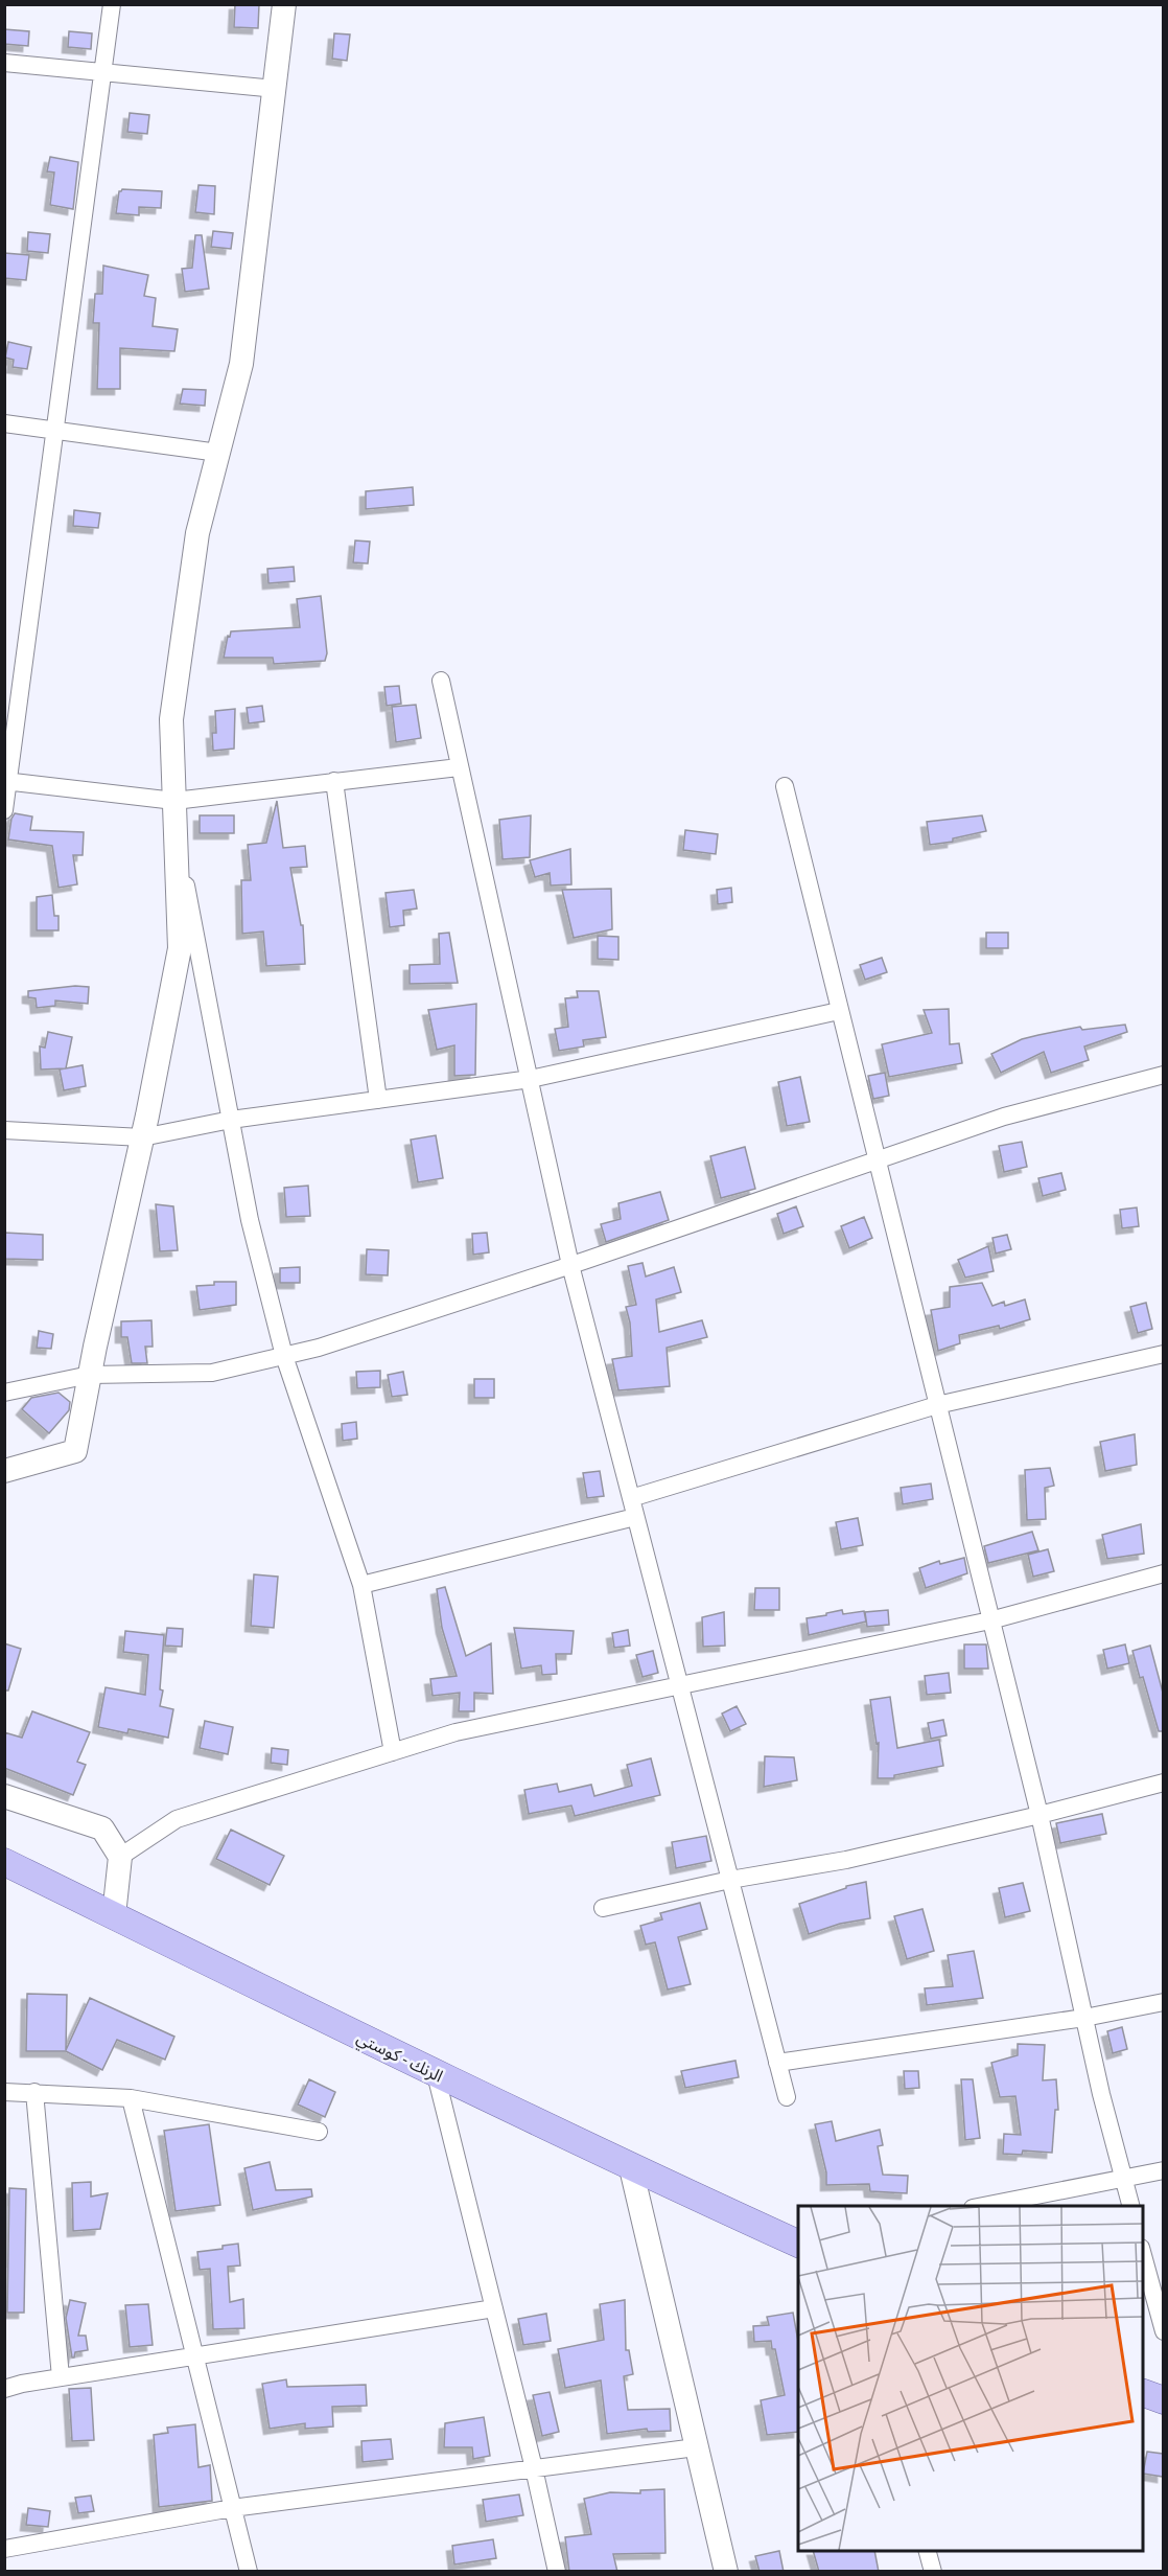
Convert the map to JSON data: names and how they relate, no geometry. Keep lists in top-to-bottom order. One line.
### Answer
{"streets":{"main road":["الرنك - كوستي"]}}
